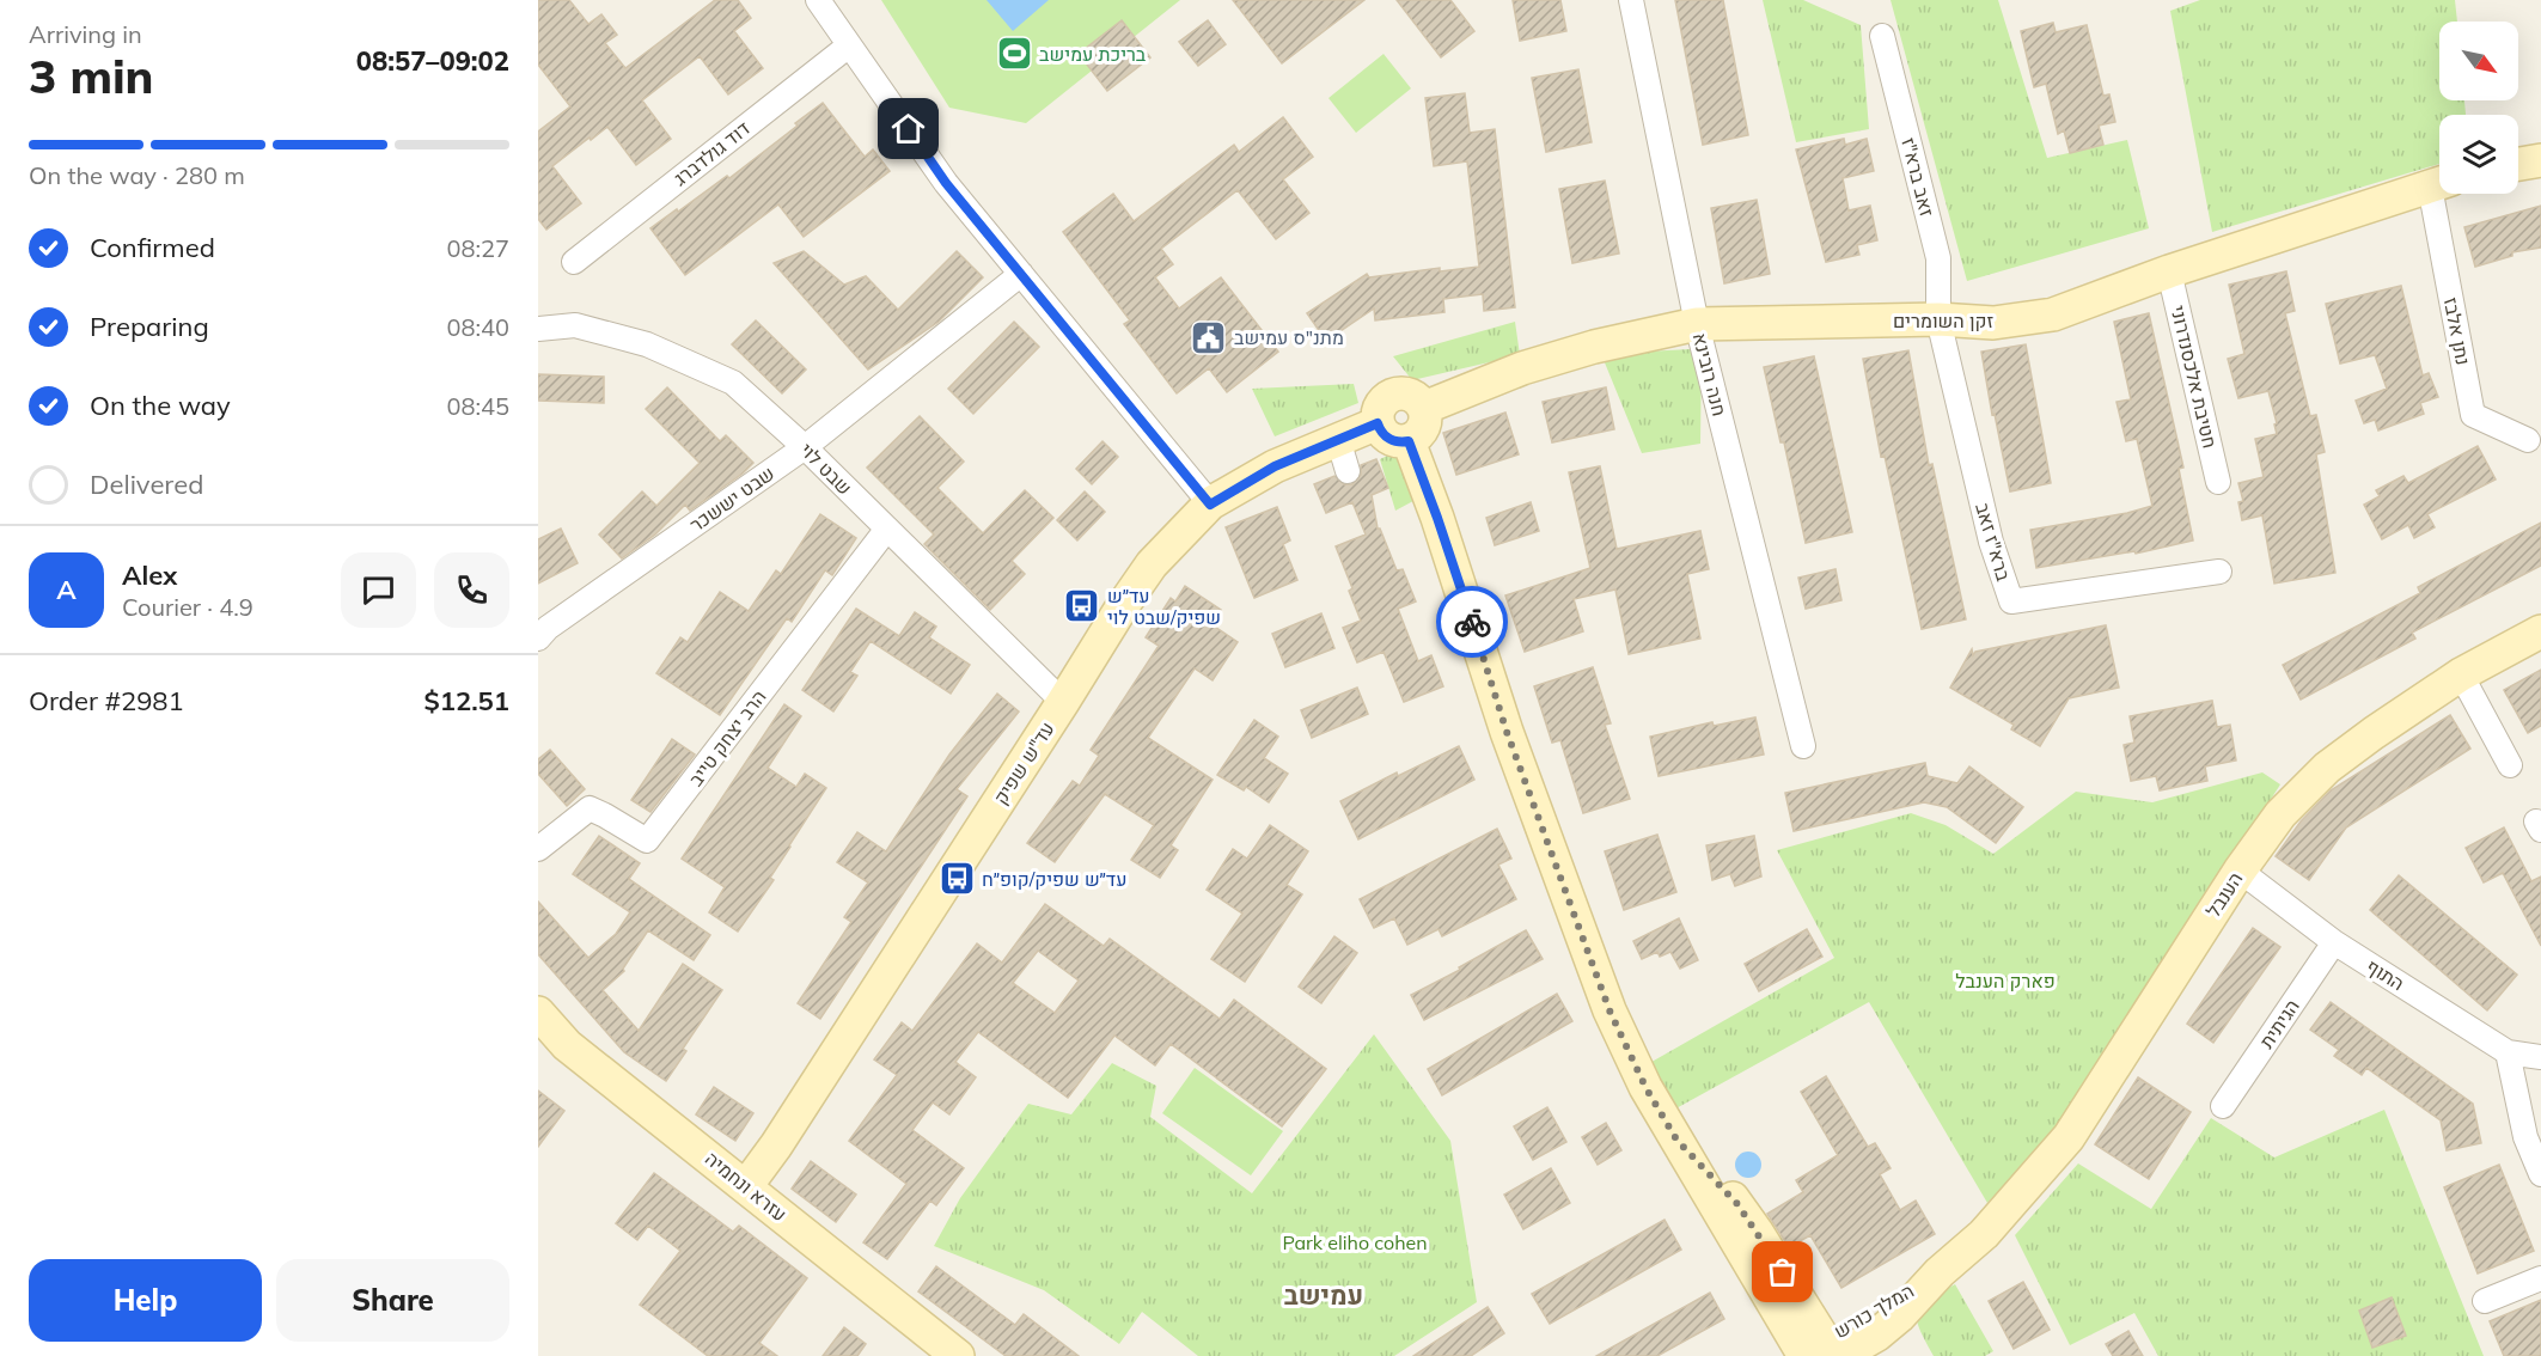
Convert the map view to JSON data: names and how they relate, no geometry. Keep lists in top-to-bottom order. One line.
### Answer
{"streets":{"street":["דוד גולדברג","זאב ברא\"ז","זקן השומרים","נתן אלבז","חנה רובינא","חטיבת אלכסנדרוני","שבט לוי","שבט יששכר","ברא\"ז זאב","הרב יצחק טייב","עד\"ש שפיק","הענבל","התוף","הגיתית","עזרא ונחמיה","המלך כורש"]},"crossings":[["זאב ברא\"ז","זקן השומרים"],["זאב ברא\"ז","ברא\"ז זאב"],["זקן השומרים","חנה רובינא"],["זקן השומרים","חטיבת אלכסנדרוני"],["זקן השומרים","ברא\"ז זאב"],["זקן השומרים","עד\"ש שפיק"],["שבט לוי","שבט יששכר"],["שבט לוי","הרב יצחק טייב"],["שבט לוי","עד\"ש שפיק"],["עד\"ש שפיק","עזרא ונחמיה"],["הענבל","התוף"],["הענבל","המלך כורש"],["התוף","הגיתית"]],"districts":["עמישב"],"parks":["פארק הענבל","Park eliho cohen"],"places":{"sports":["בריכת עמישב"],"public building":["מתנ\"ס עמישב"],"bus stop":["עד״ש שפיק/שבט לוי","עד״ש שפיק/קופ״ח"]},"north":"bottom right","page":{"heading":["3 min","Arriving in","08:57–09:02"],"panel":["Alex","Courier · 4.9","Order #2981","$12.51"],"bar":"On the way · 280 m","list":[["Confirmed","08:27"],["Preparing","08:40"],["On the way","08:45"],"Delivered"],"round":"A","buttons":["Help","Share"]}}
